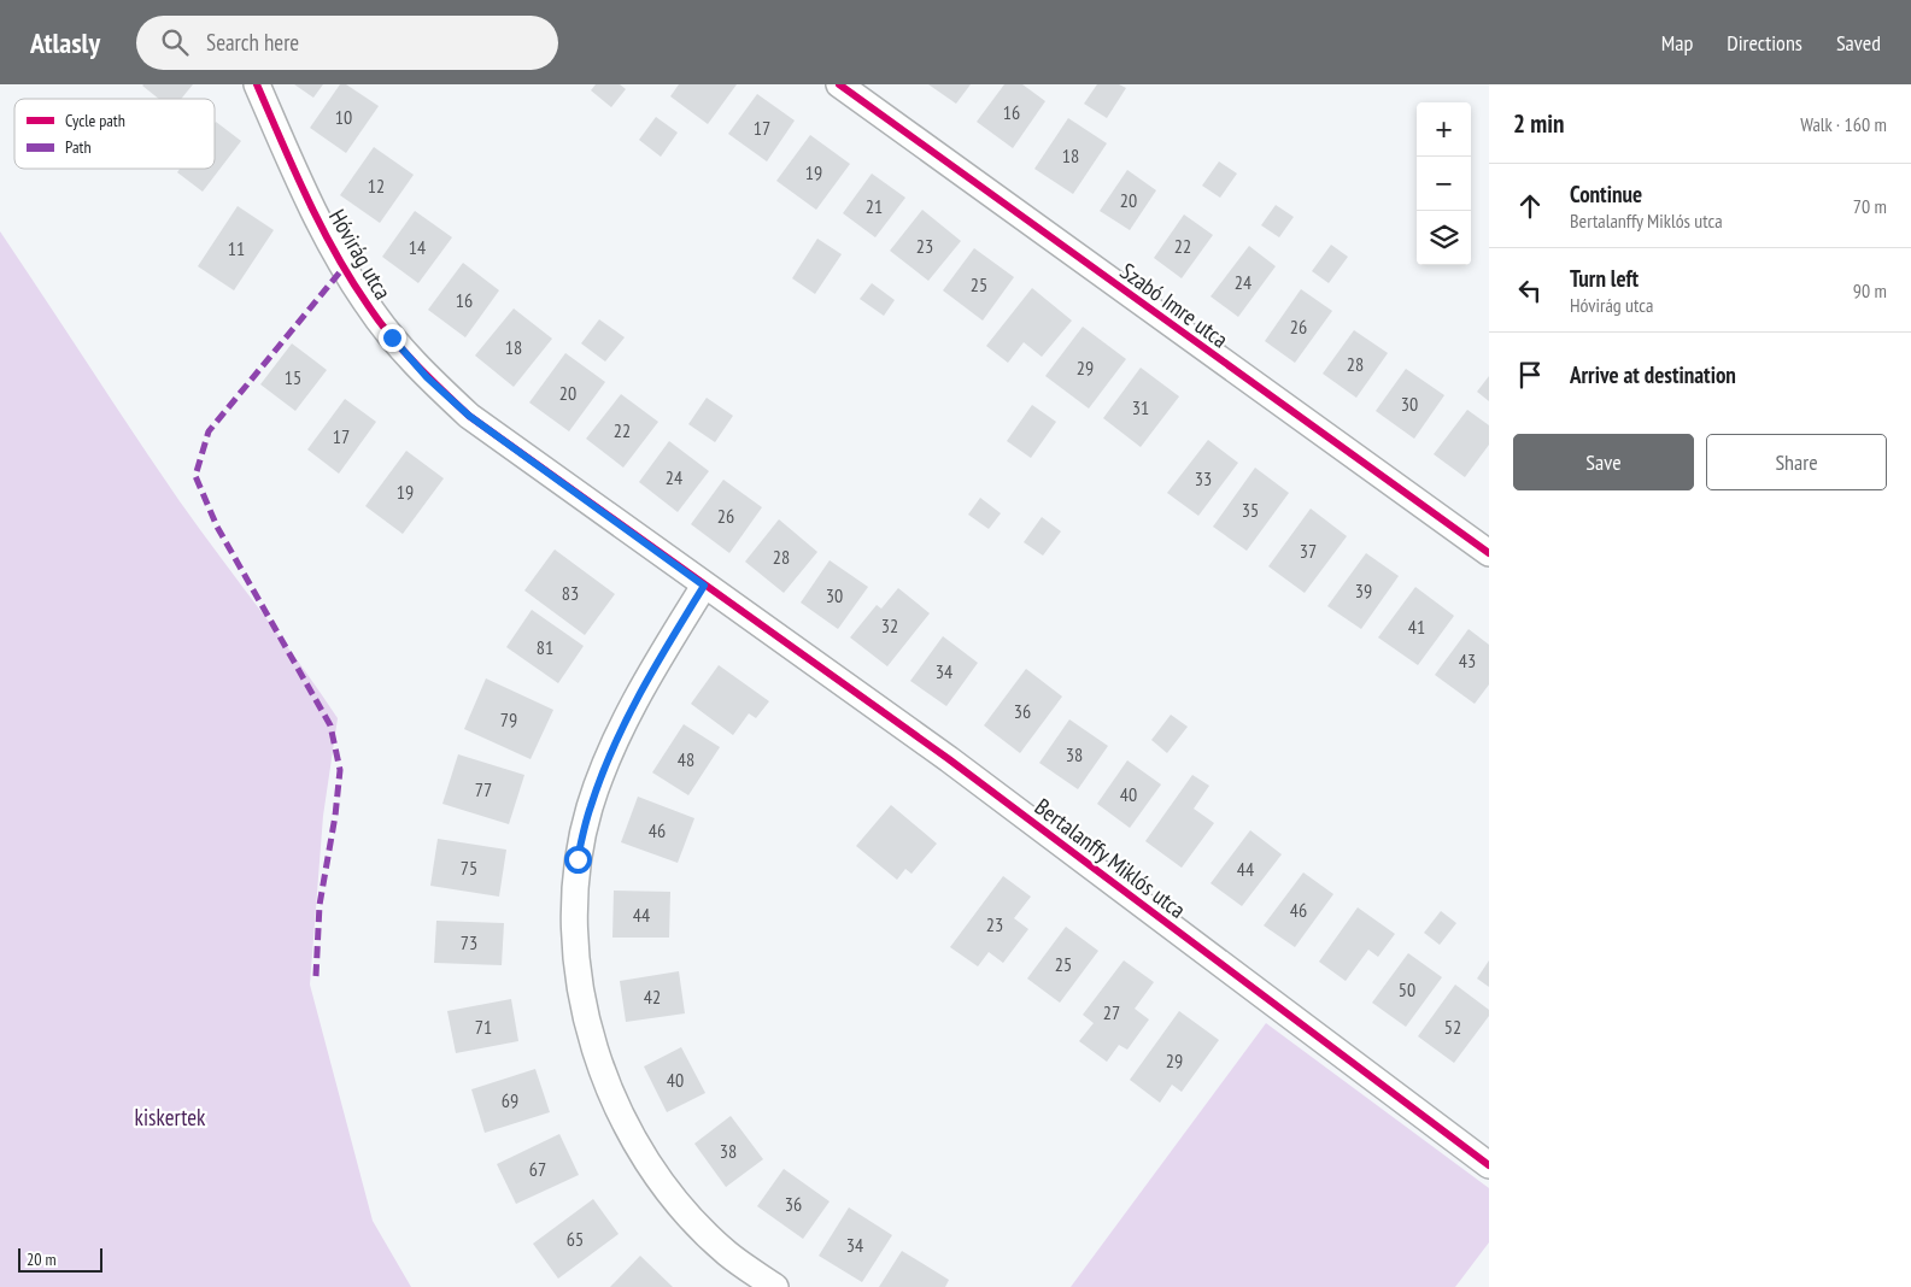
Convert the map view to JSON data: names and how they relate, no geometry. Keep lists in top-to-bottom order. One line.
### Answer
{"streets":{"street":["Hóvirág utca","Szabó Imre utca","Bertalanffy Miklós utca"]},"crossings":[["Hóvirág utca","Bertalanffy Miklós utca"]],"parks":["kiskertek"],"house_numbers":["16","10","17","18","19","12","20","21","23","22","14","11","24","25","16","26","18","28","29","15","20","30","31","22","17","24","33","19","35","26","37","28","39","83","30","32","41","81","43","34","36","79","38","48","77","40","46","75","44","46","44","23","73","25","50","42","27","71","52","29","40","69","38","67","36","65","34"],"legend":["Cycle path","Path"],"scale_bar":"20 m","page":{"header":"Atlasly","search":"Search here","nav":["Map","Directions","Saved"],"heading":["2 min","Walk · 160 m"],"map_buttons":["+","−"],"list":[["Continue","Bertalanffy Miklós utca","70 m"],["Turn left","Hóvirág utca","90 m"],"Arrive at destination"],"buttons":["Save","Share"],"scale":"20 m"}}
